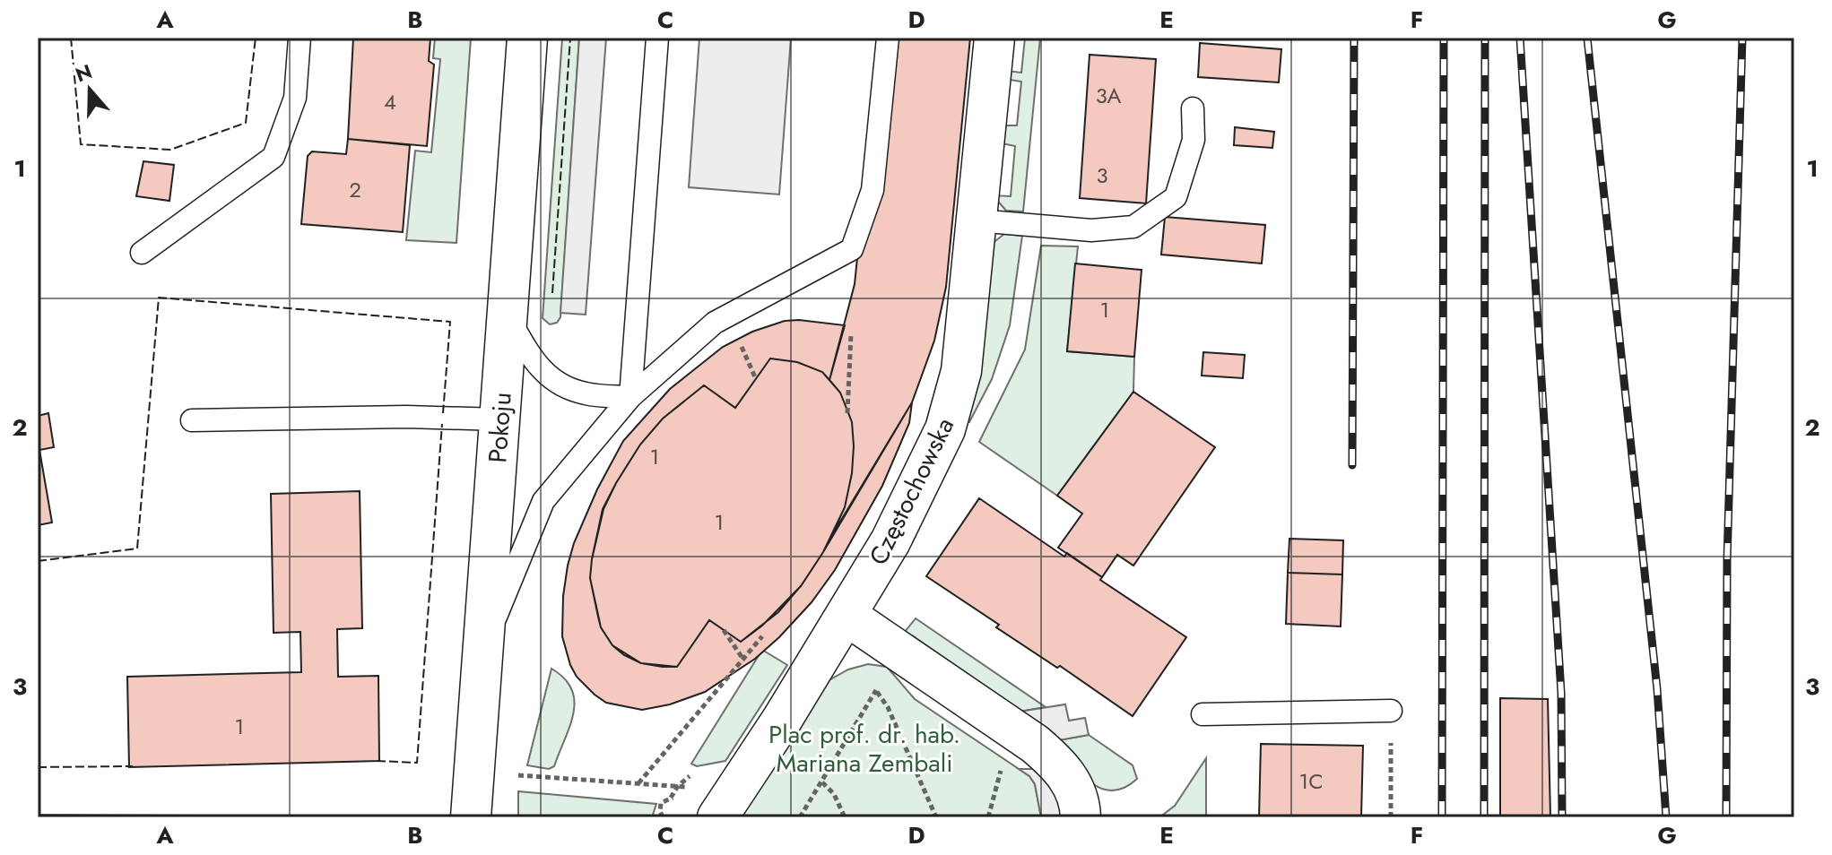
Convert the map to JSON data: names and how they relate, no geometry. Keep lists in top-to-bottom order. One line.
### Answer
{"streets":{"street":["Pokoju","Częstochowska"]},"parks":["Plac prof. dr. hab. Mariana Zembali"],"house_numbers":["3A","4","3","2","1","1","1","1","1C"],"north":"top","grid":{"columns":["A","B","C","D","E","F","G"],"rows":["1","2","3"]}}
